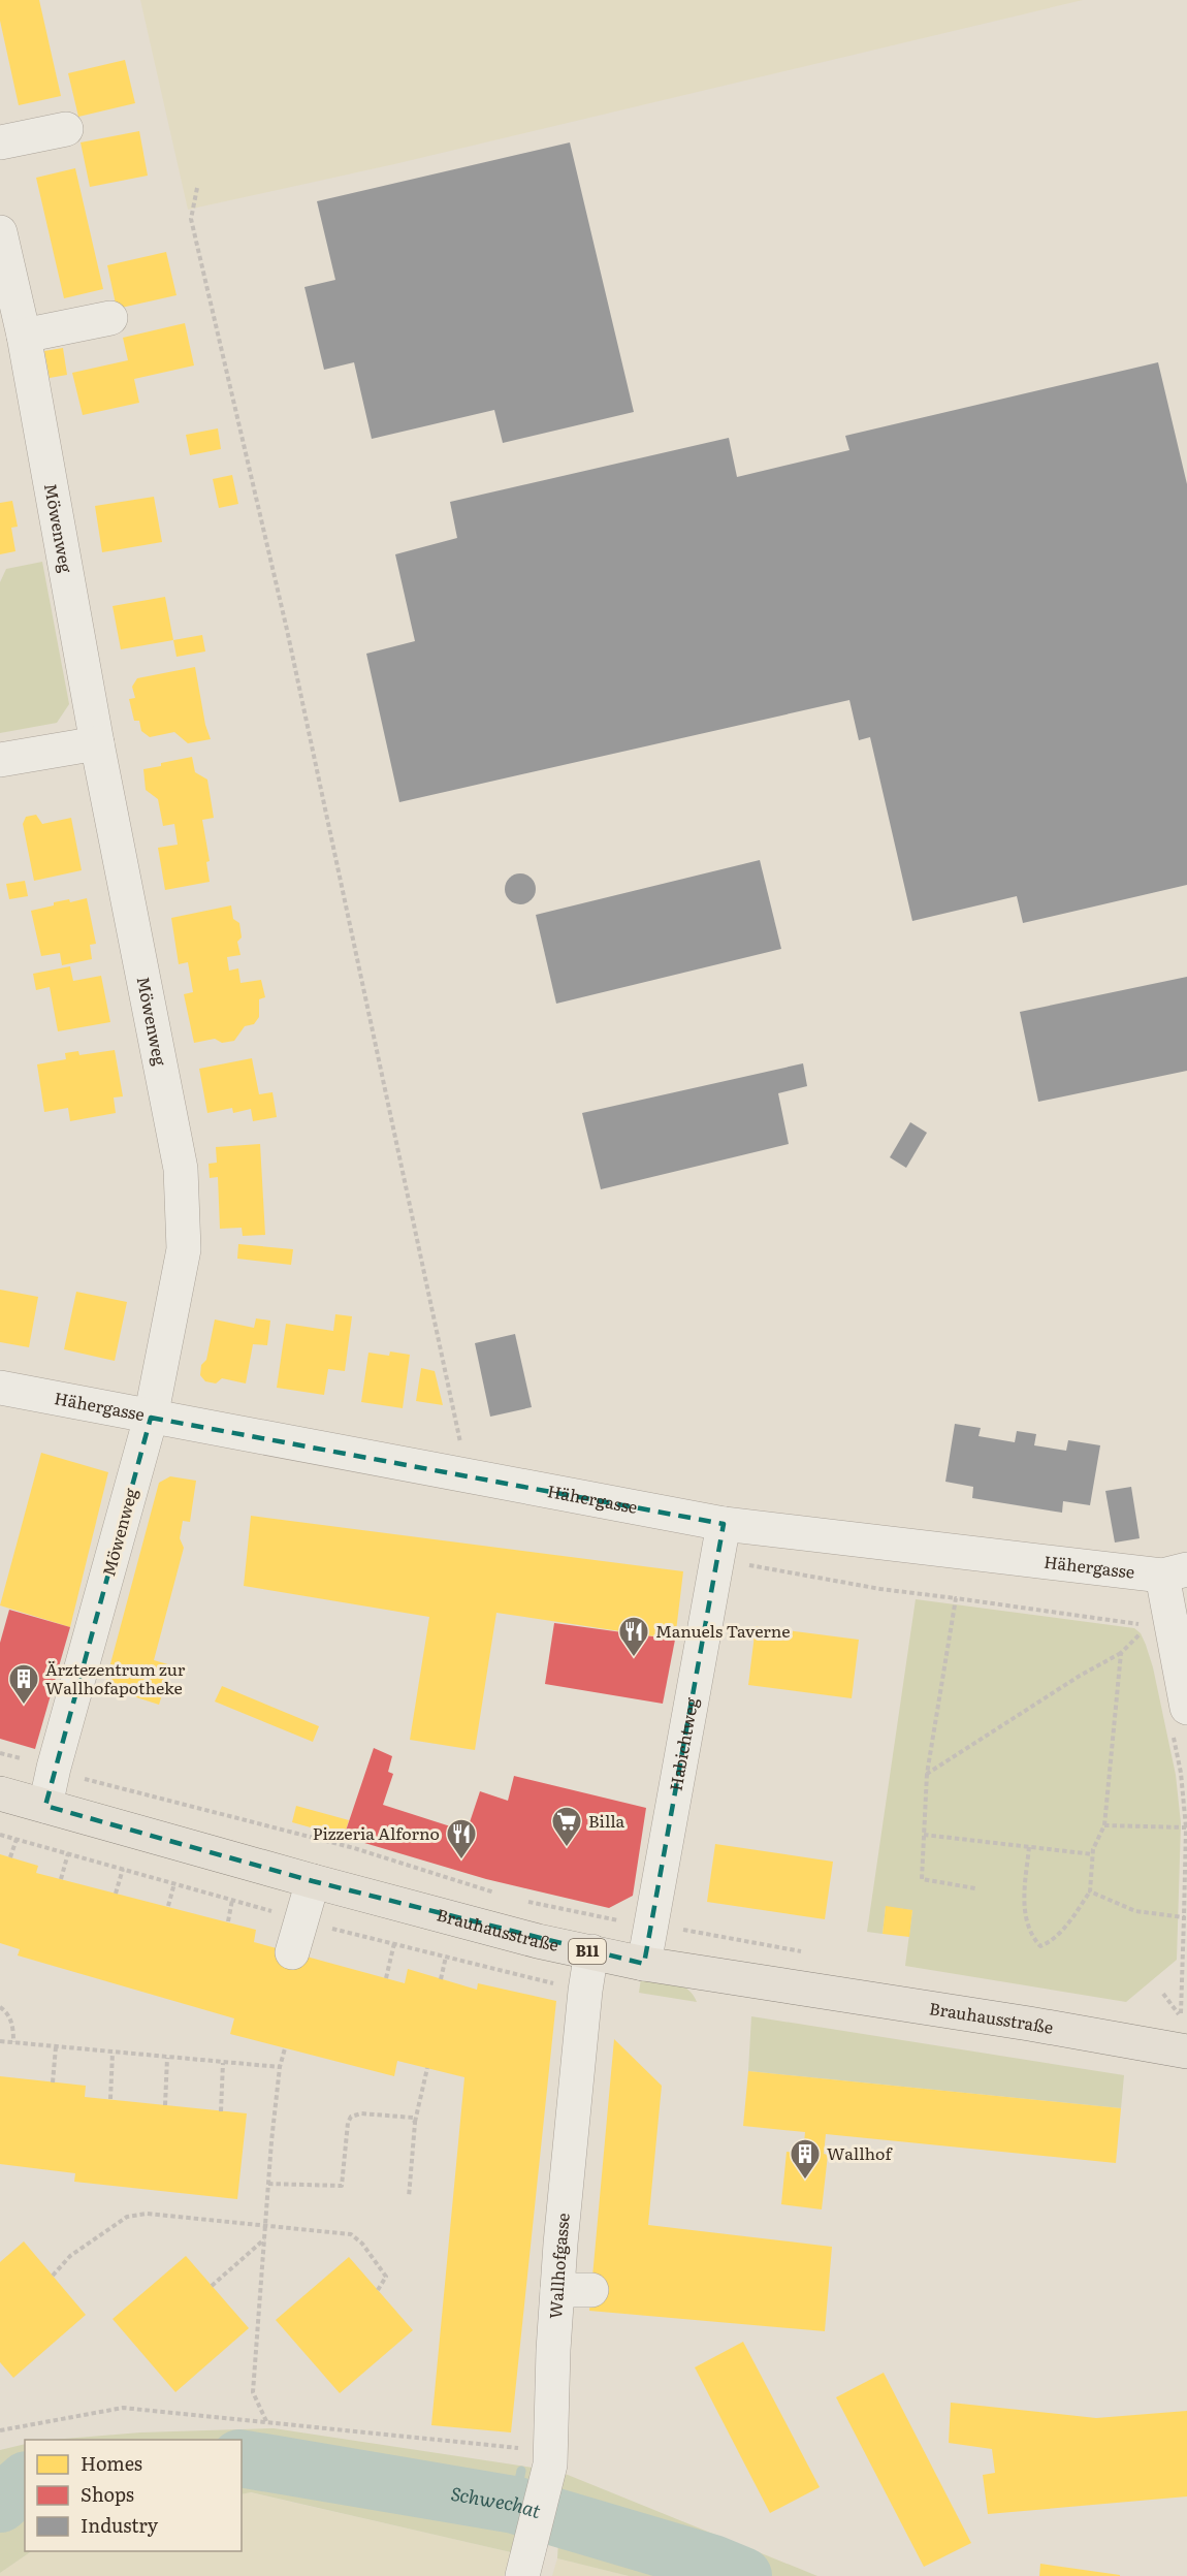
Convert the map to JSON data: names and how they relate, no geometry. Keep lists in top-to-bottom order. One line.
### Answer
{"streets":{"main road":["Brauhausstraße","B11"],"street":["Möwenweg","Hähergasse","Habichtweg","Wallhofgasse"]},"crossings":[["Möwenweg","Hähergasse"],["Möwenweg","Brauhausstraße"],["Hähergasse","Habichtweg"],["Habichtweg","Brauhausstraße"],["Brauhausstraße","Wallhofgasse"]],"water":["Schwechat"],"places":{"restaurant":["Manuels Taverne","Pizzeria Alforno"],"building":["Ärztezentrum zur Wallhofapotheke","Wallhof"],"supermarket":["Billa"]},"legend":["Homes","Shops","Industry"]}
